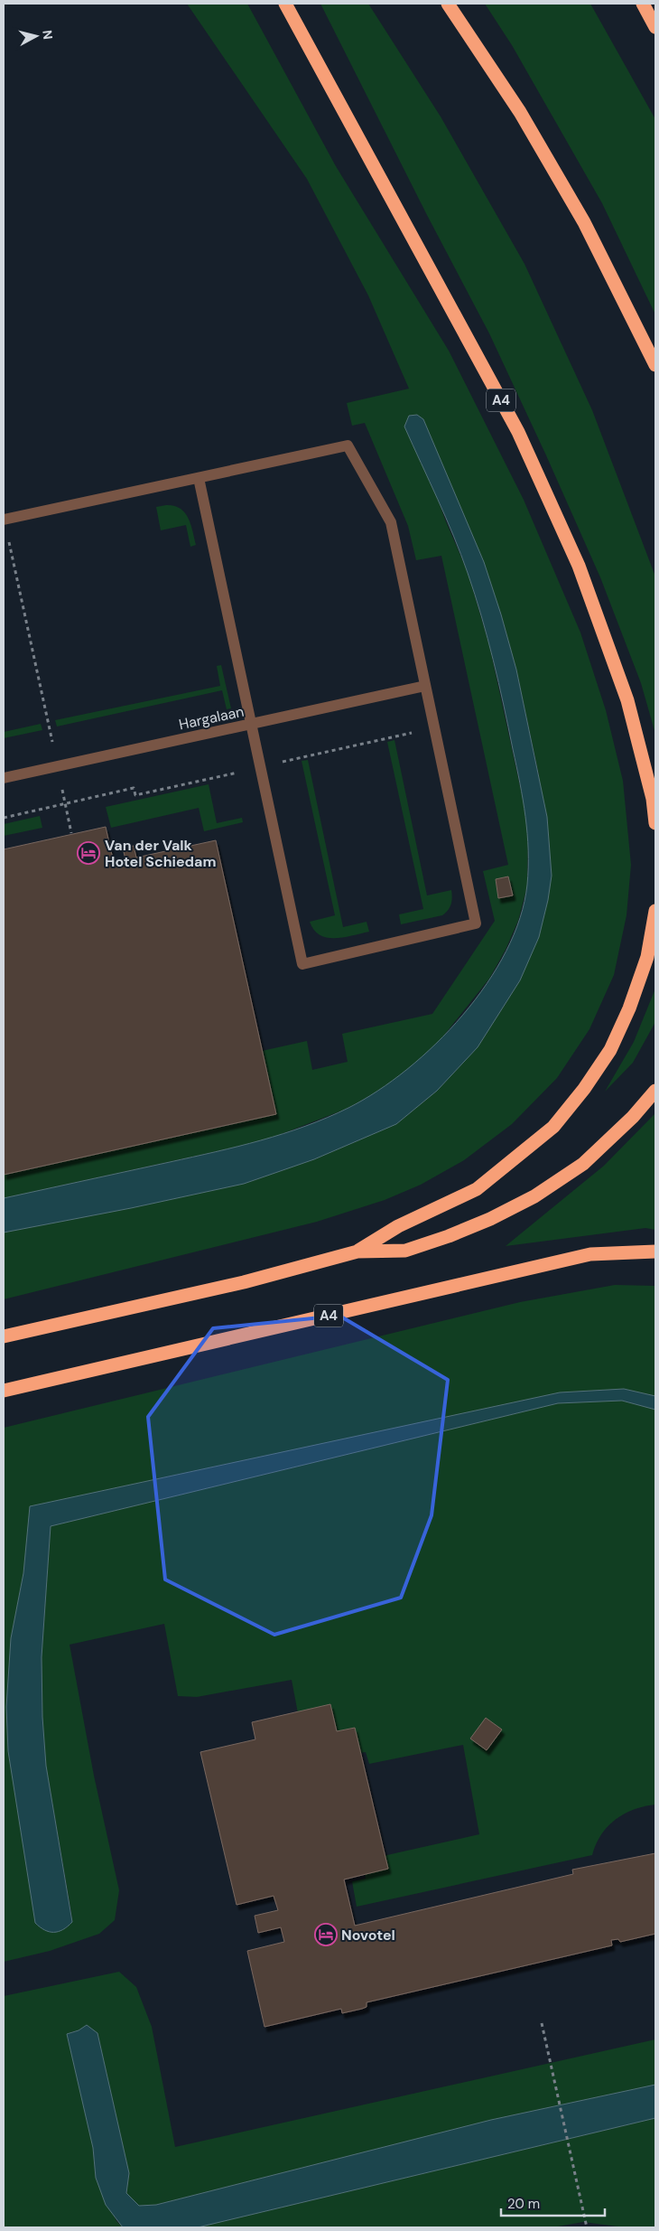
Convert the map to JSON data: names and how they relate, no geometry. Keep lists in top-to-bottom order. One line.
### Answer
{"streets":{"highway":["A4"],"lane":["Hargalaan"]},"places":{"hotel":["Van der Valk Hotel Schiedam","Novotel"]},"scale_bar":"20 m","north":"right"}
